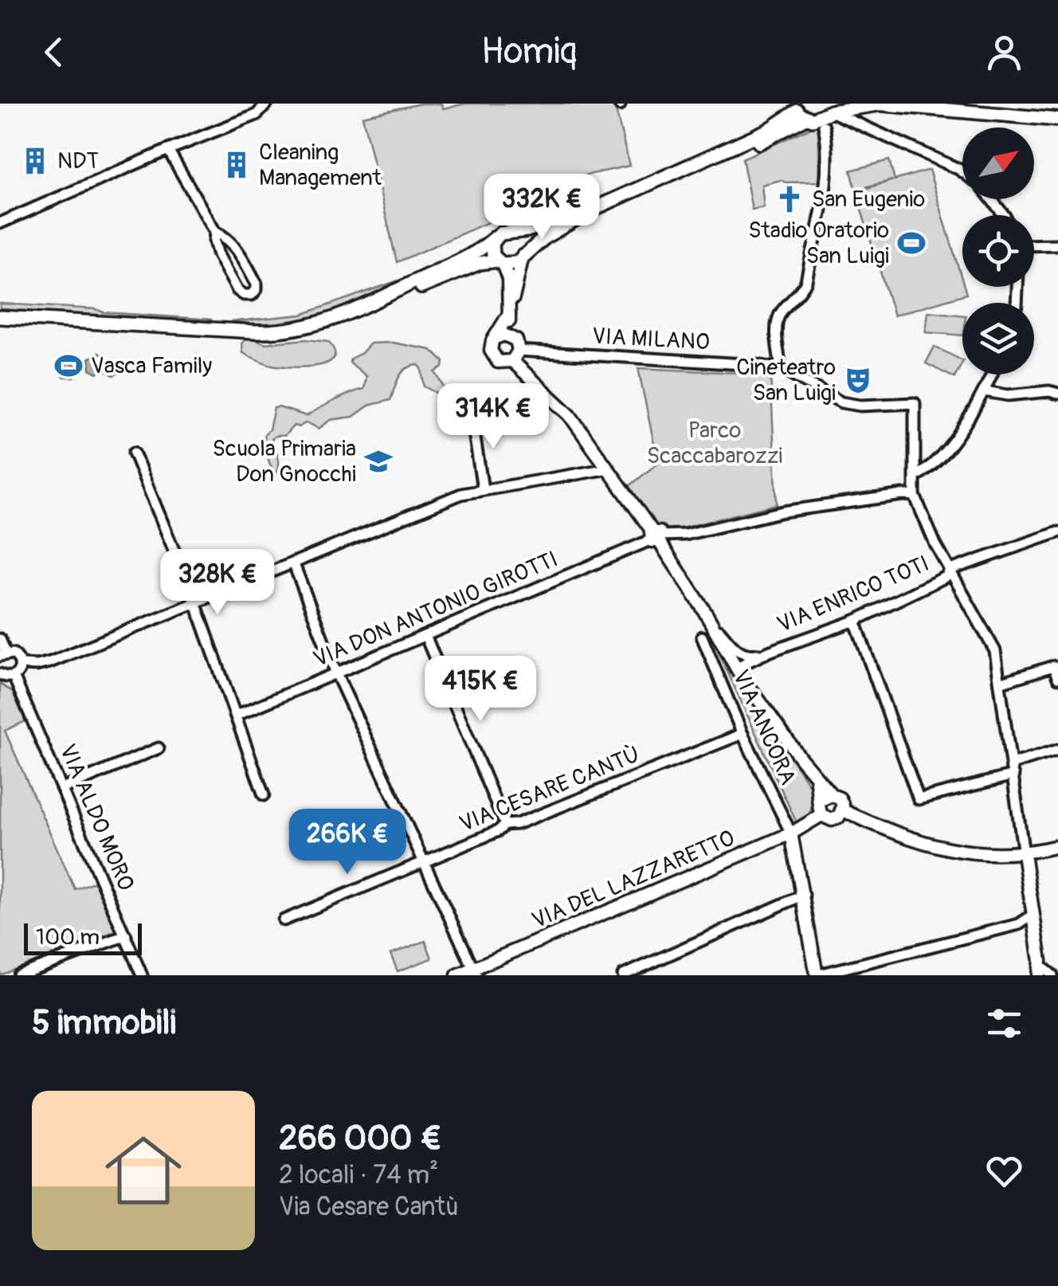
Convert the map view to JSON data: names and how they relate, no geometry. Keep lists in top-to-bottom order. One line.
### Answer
{"streets":{"street":["VIA MILANO","VIA ENRICO TOTI","VIA DON ANTONIO GIROTTI","VIA ANCORA","VIA CESARE CANTÙ","VIA ALDO MORO","VIA DEL LAZZARETTO"]},"crossings":[["VIA ANCORA","VIA CESARE CANTÙ"],["VIA ANCORA","VIA DEL LAZZARETTO"]],"parks":["Parco Scaccabarozzi"],"places":{"building":["NDT","Cleaning Management"],"church":["San Eugenio"],"sports":["Stadio Oratorio San Luigi","Vasca Family"],"theatre":["Cineteatro San Luigi"],"school or university":["Scuola Primaria Don Gnocchi"]},"scale_bar":"100 m","north":"top right","page":{"header":"Homiq","price":["332K €","314K €","328K €","415K €","266K €"],"scale":"100 m","heading":"5 immobili","list":[{"name":"266 000 €","note":"2 locali · 74 m² · Via Cesare Cantù"}]}}
